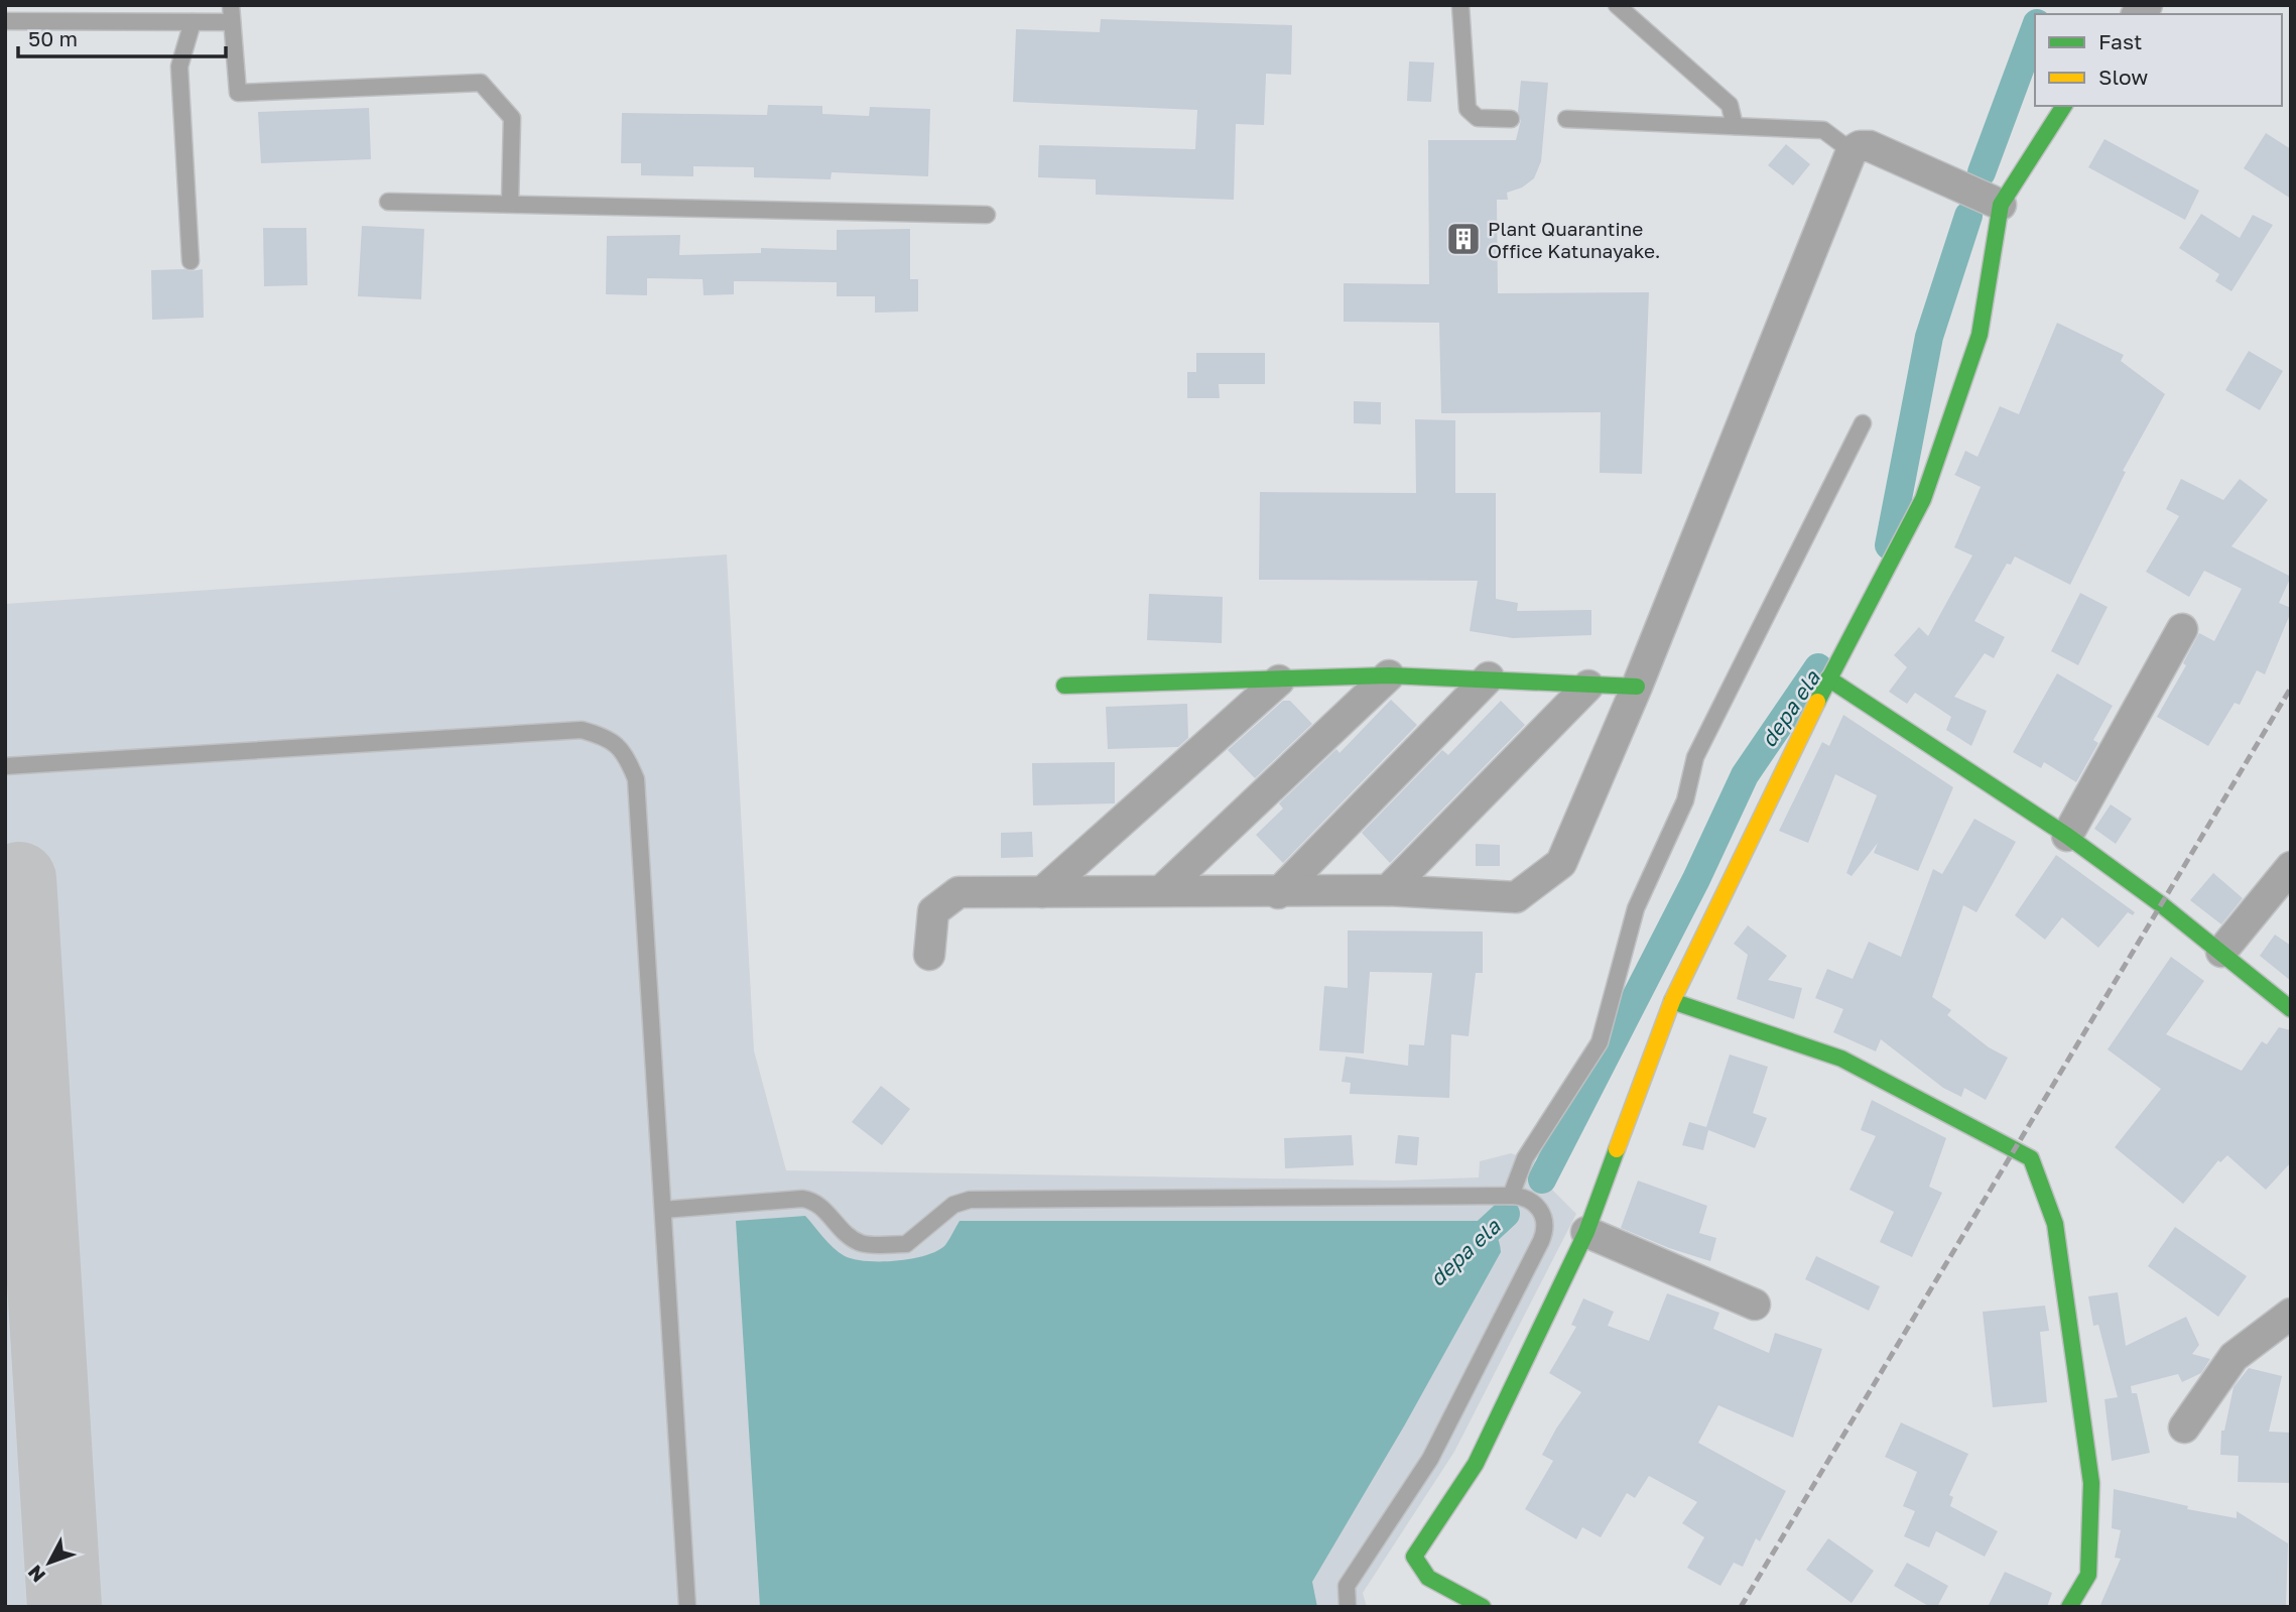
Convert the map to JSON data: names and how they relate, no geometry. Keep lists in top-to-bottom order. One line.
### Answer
{"water":["depa ela"],"places":{"building":["Plant Quarantine Office Katunayake."]},"legend":["Fast","Slow"],"scale_bar":"50 m","north":"bottom left"}
